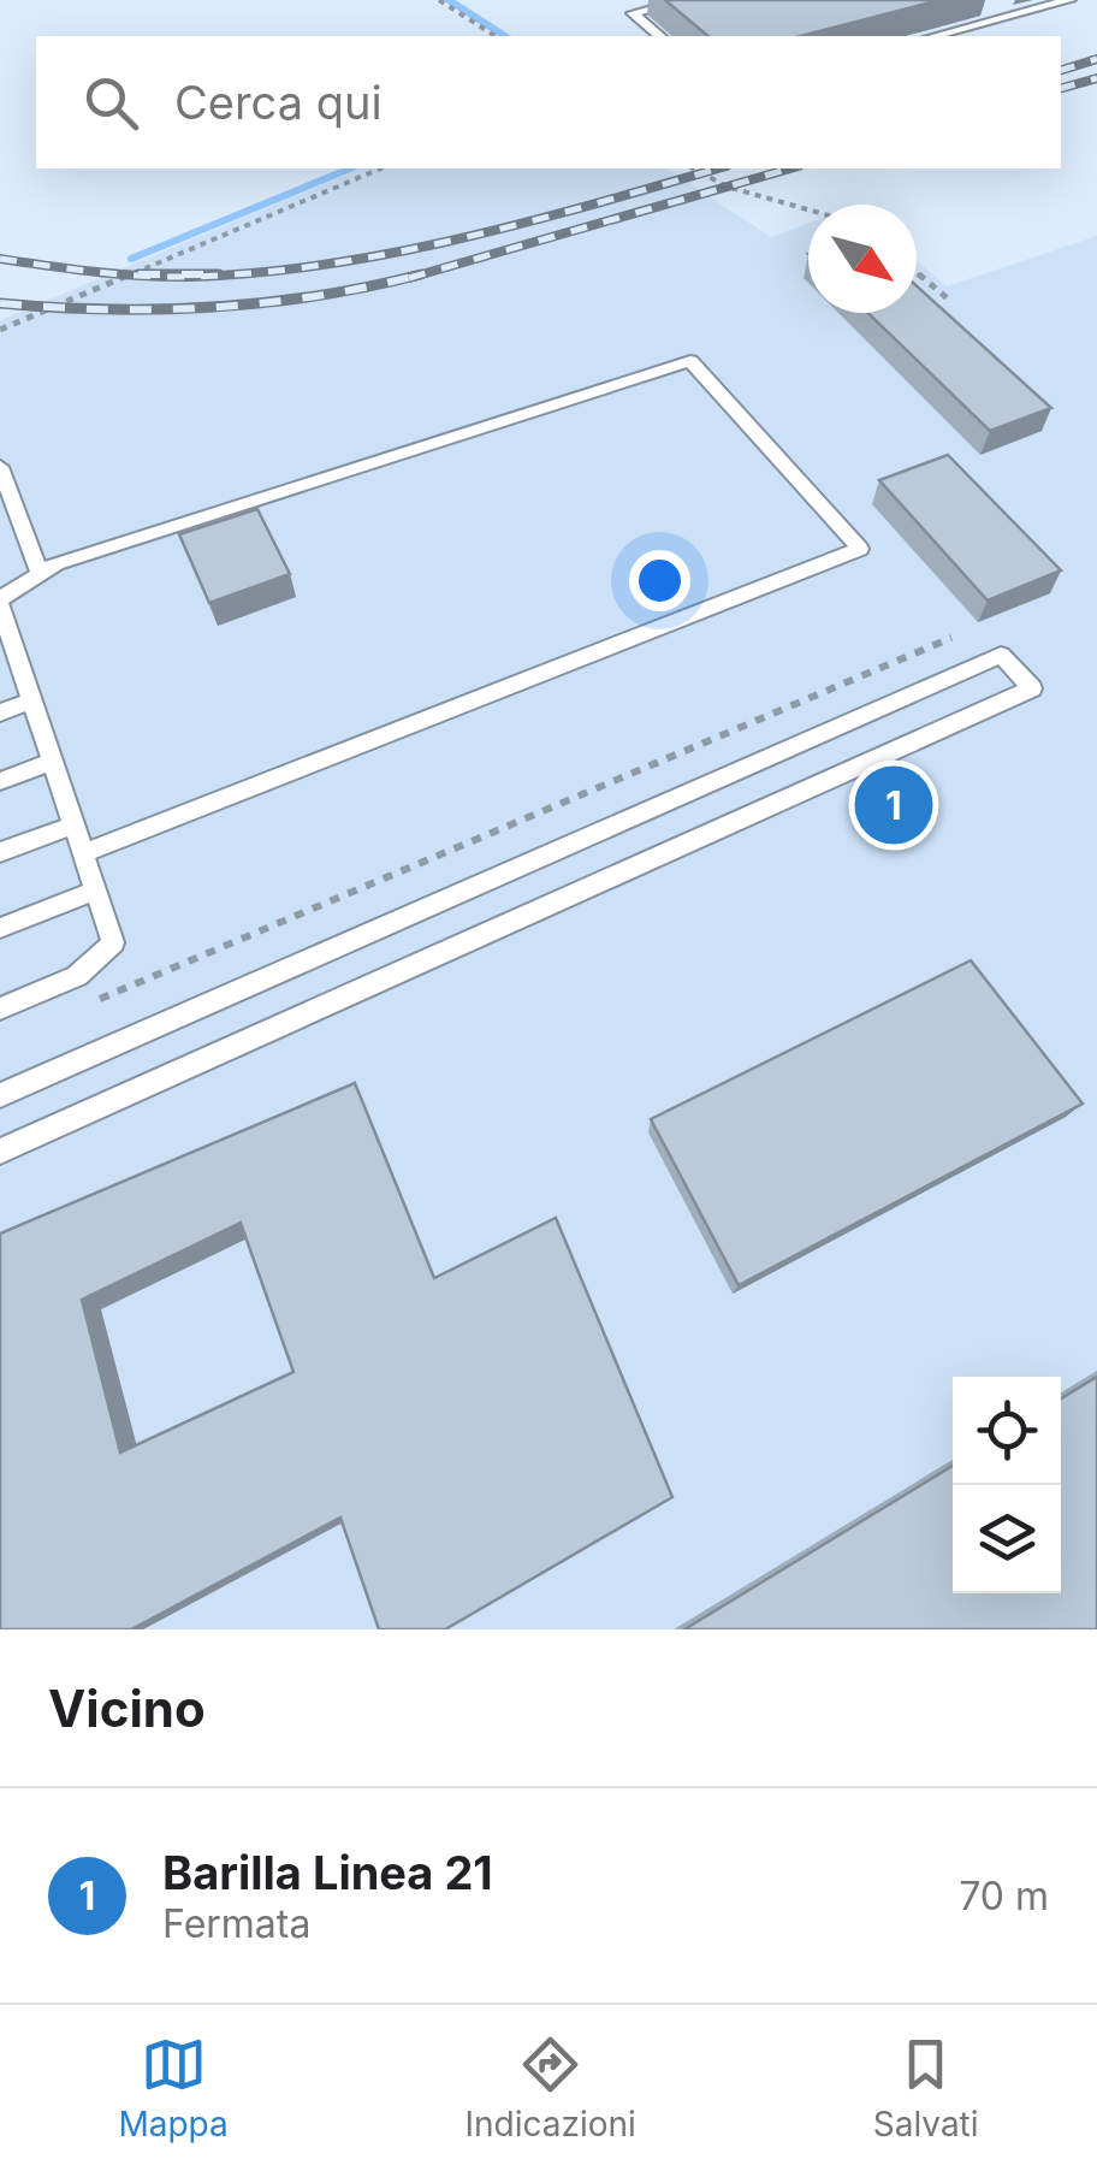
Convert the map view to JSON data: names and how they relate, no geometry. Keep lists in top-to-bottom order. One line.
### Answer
{"north":"bottom right","page":{"search":"Cerca qui","pins":"1","heading":"Vicino","list":[{"mark":"1","name":"Barilla Linea 21","note":"Fermata","value":"70 m"}],"nav":["Mappa","Indicazioni","Salvati"]}}
